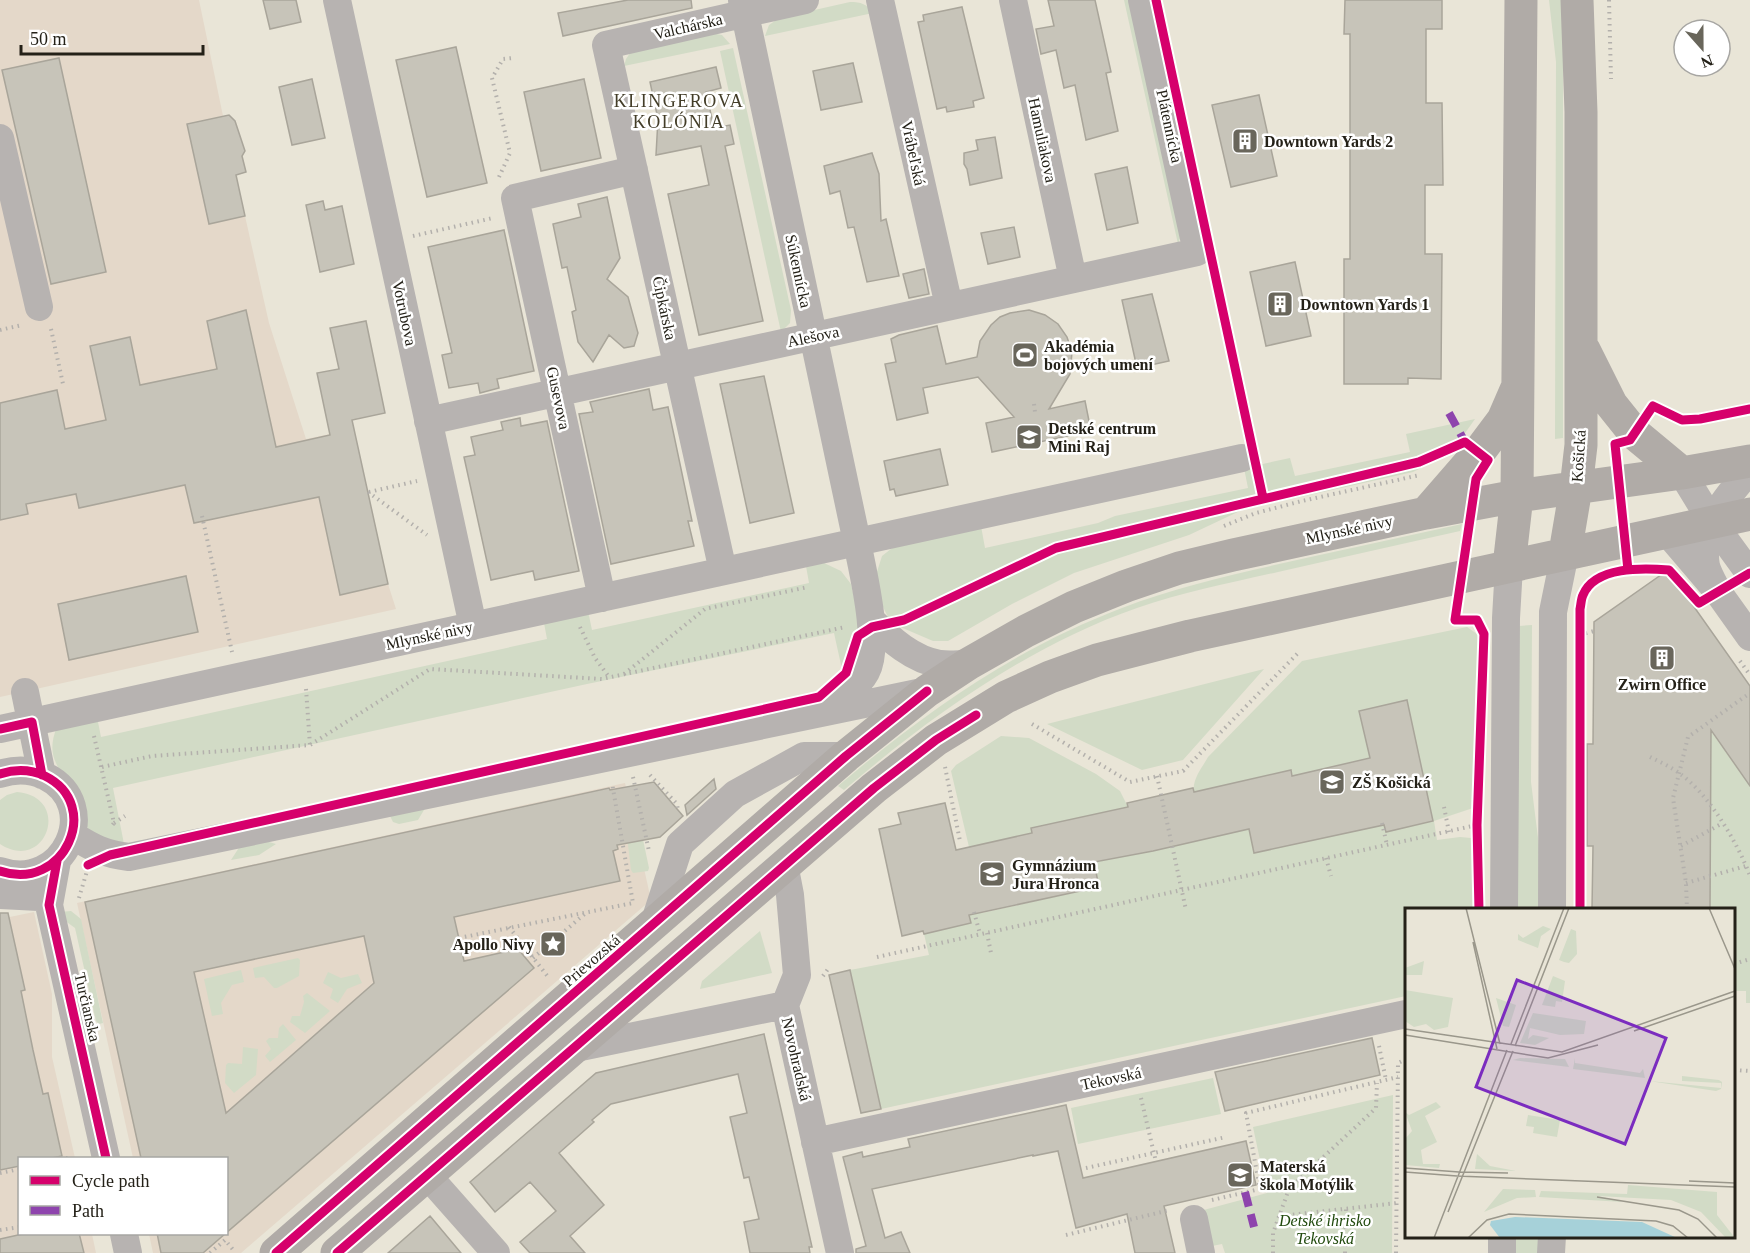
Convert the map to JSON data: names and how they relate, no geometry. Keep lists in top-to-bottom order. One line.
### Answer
{"streets":{"main road":["Košická","Mlynské nivy","Prievozská"],"street":["Valchárska","Plátennícka","Hamuliakova","Vrábeľská","Súkennícka","Čipkárska","Votrubova","Alešova","Gusevova","Turčianska","Novohradská","Tekovská"]},"crossings":[["Valchárska","Súkennícka"],["Valchárska","Čipkárska"],["Plátennícka","Alešova"],["Hamuliakova","Alešova"],["Vrábeľská","Alešova"],["Súkennícka","Alešova"],["Súkennícka","Mlynské nivy"],["Čipkárska","Alešova"],["Čipkárska","Mlynské nivy"],["Votrubova","Alešova"],["Votrubova","Mlynské nivy"],["Alešova","Gusevova"],["Gusevova","Mlynské nivy"],["Košická","Mlynské nivy"],["Mlynské nivy","Prievozská"],["Novohradská","Tekovská"]],"districts":["KLINGEROVA KOLÓNIA"],"parks":["Detské ihrisko Tekovská"],"places":{"building":["Downtown Yards 2","Downtown Yards 1","Zwirn Office"],"sports":["Akadémia bojových umení"],"school or university":["Detské centrum Mini Raj","ZŠ Košická","Gymnázium Jura Hronca","Materská škola Motýlik"],"place":["Apollo Nivy"]},"legend":["Cycle path","Path"],"scale_bar":"50 m","north":"bottom"}
